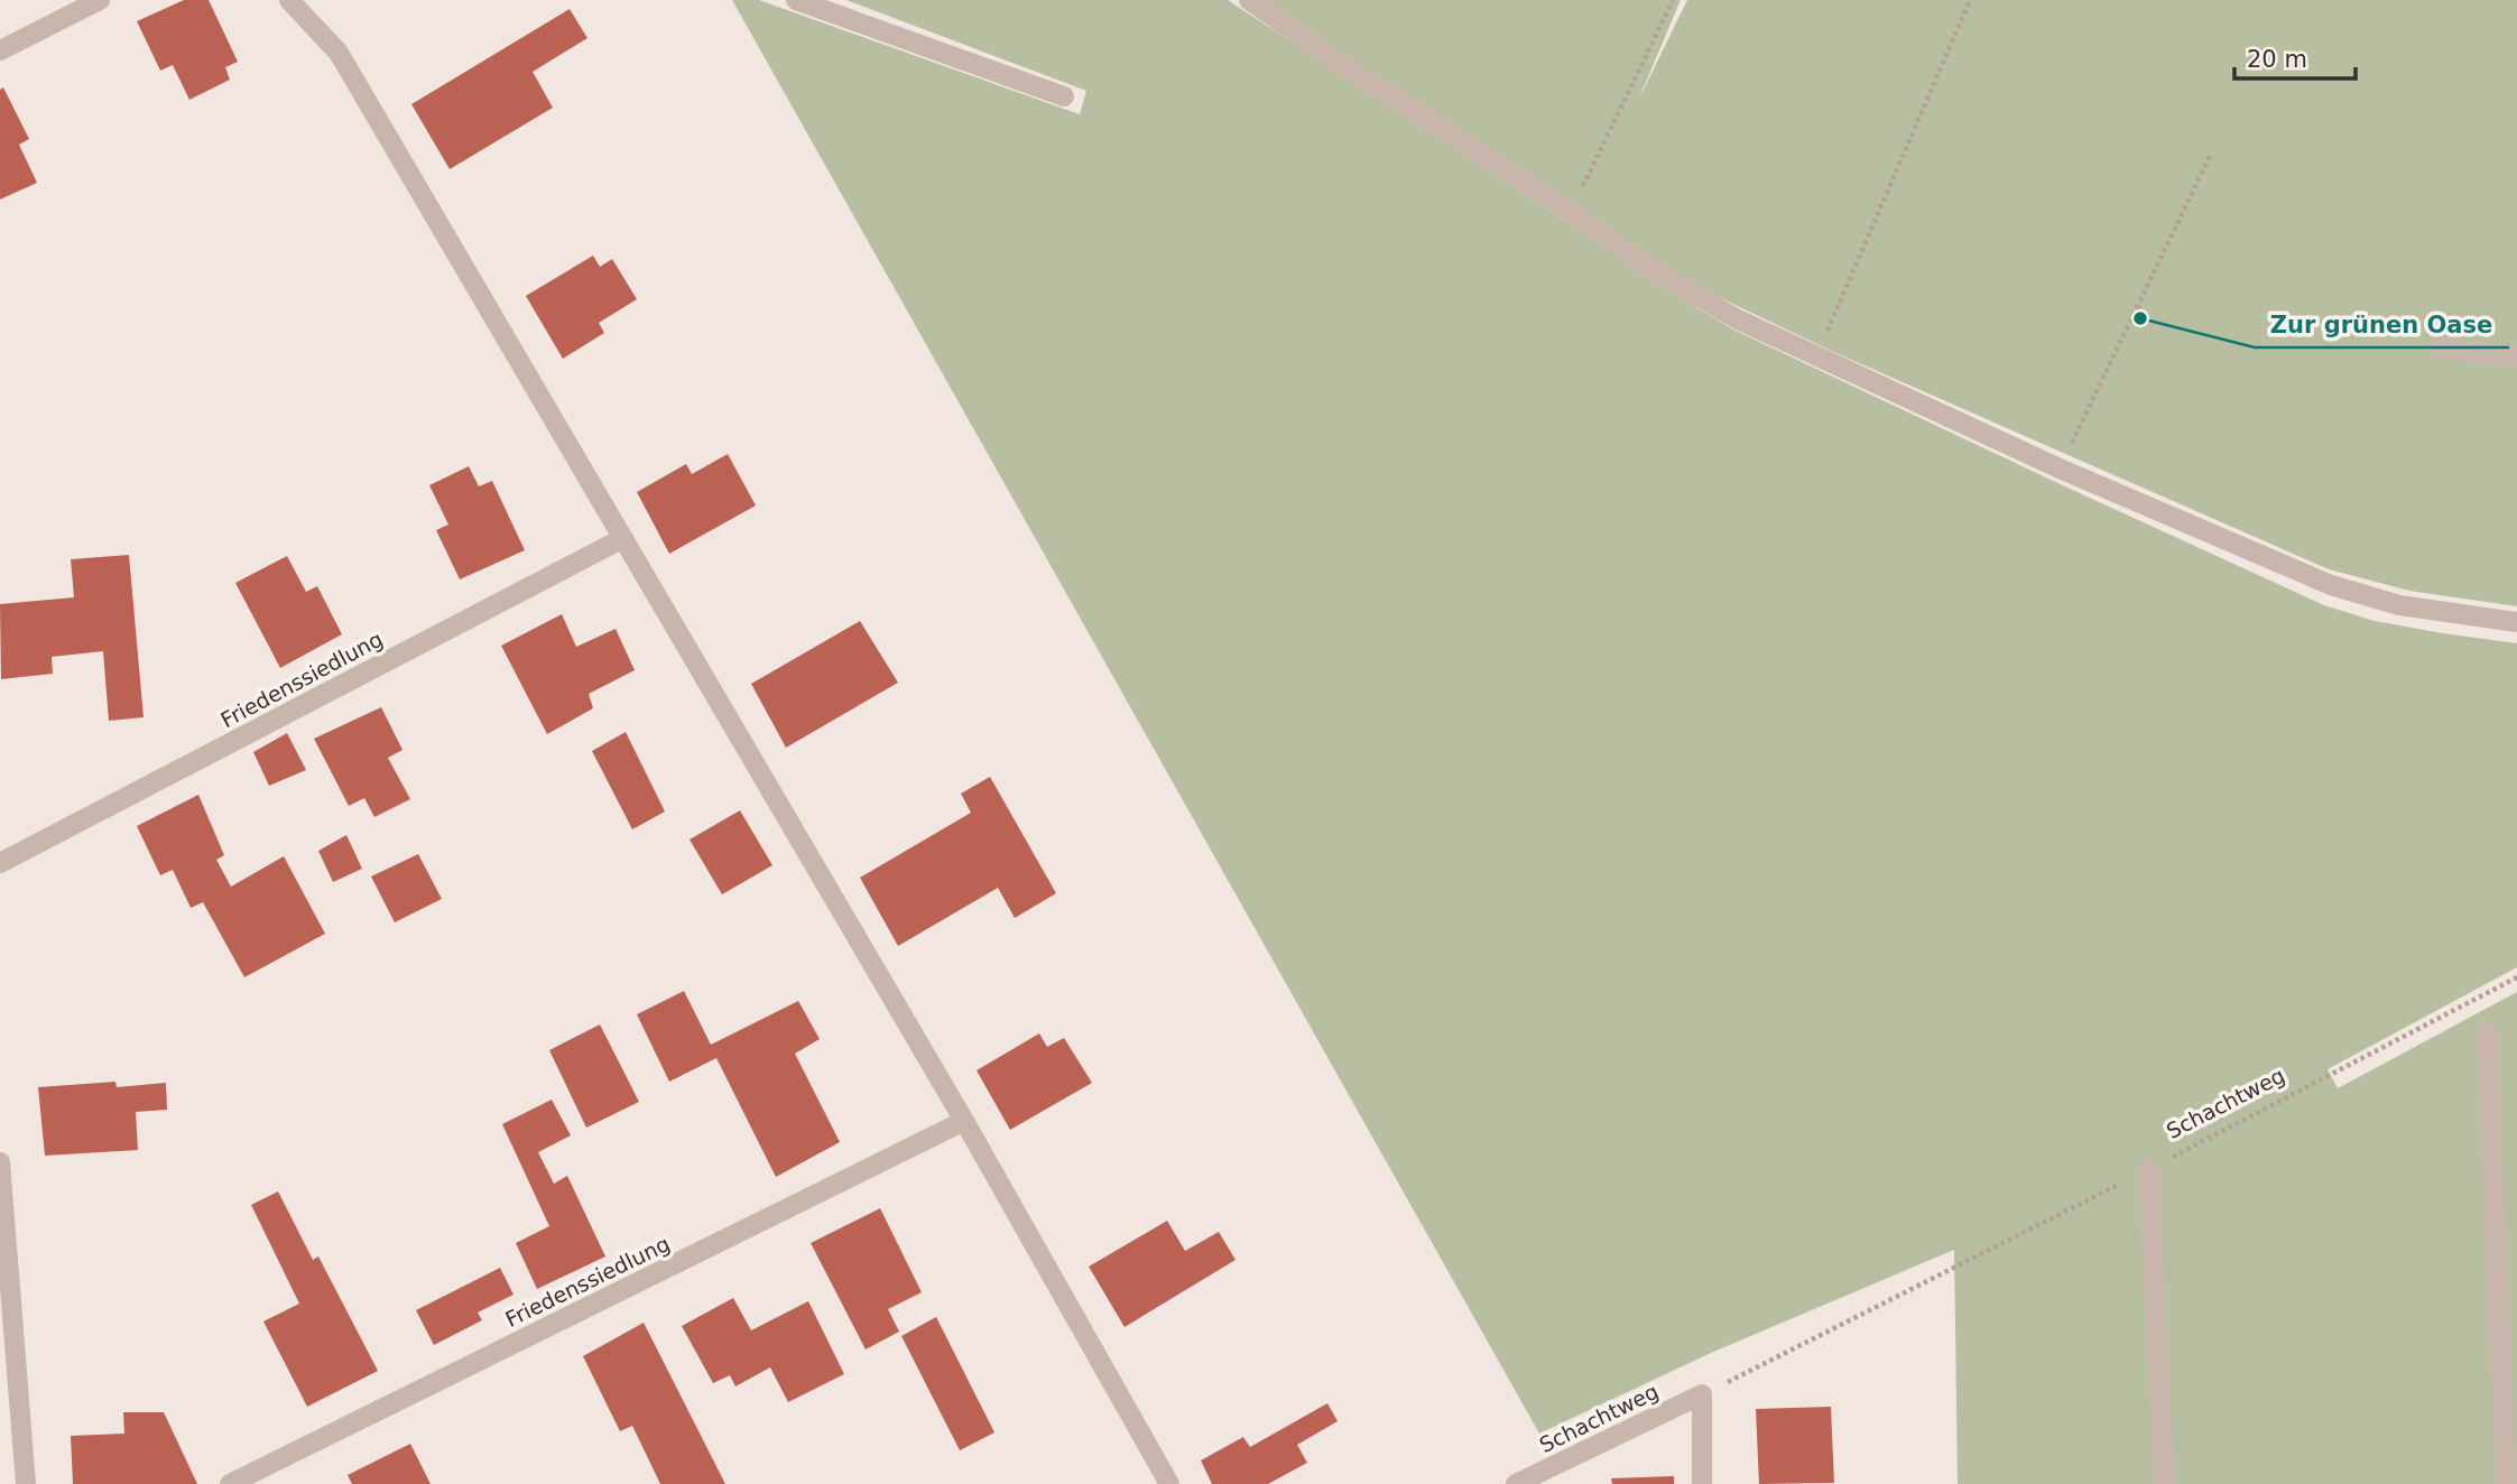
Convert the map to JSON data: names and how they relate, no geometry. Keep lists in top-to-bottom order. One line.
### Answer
{"streets":{"street":["Friedenssiedlung","Schachtweg"]},"places":["Zur grünen Oase"],"scale_bar":"20 m"}
